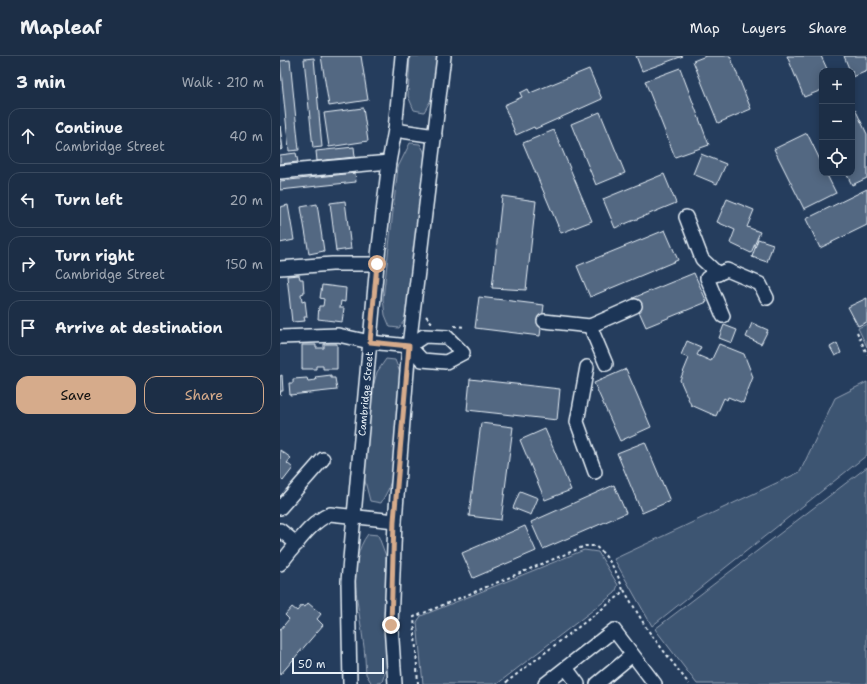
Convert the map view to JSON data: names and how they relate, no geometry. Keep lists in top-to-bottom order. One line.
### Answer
{"streets":{"street":["Cambridge Street"]},"scale_bar":"50 m","page":{"header":"Mapleaf","nav":["Map","Layers","Share"],"heading":["3 min","Walk · 210 m"],"map_buttons":["+","−"],"list":[["Continue","Cambridge Street","40 m"],["Turn left","20 m"],["Turn right","Cambridge Street","150 m"],"Arrive at destination"],"buttons":["Save","Share"],"scale":"50 m"}}
